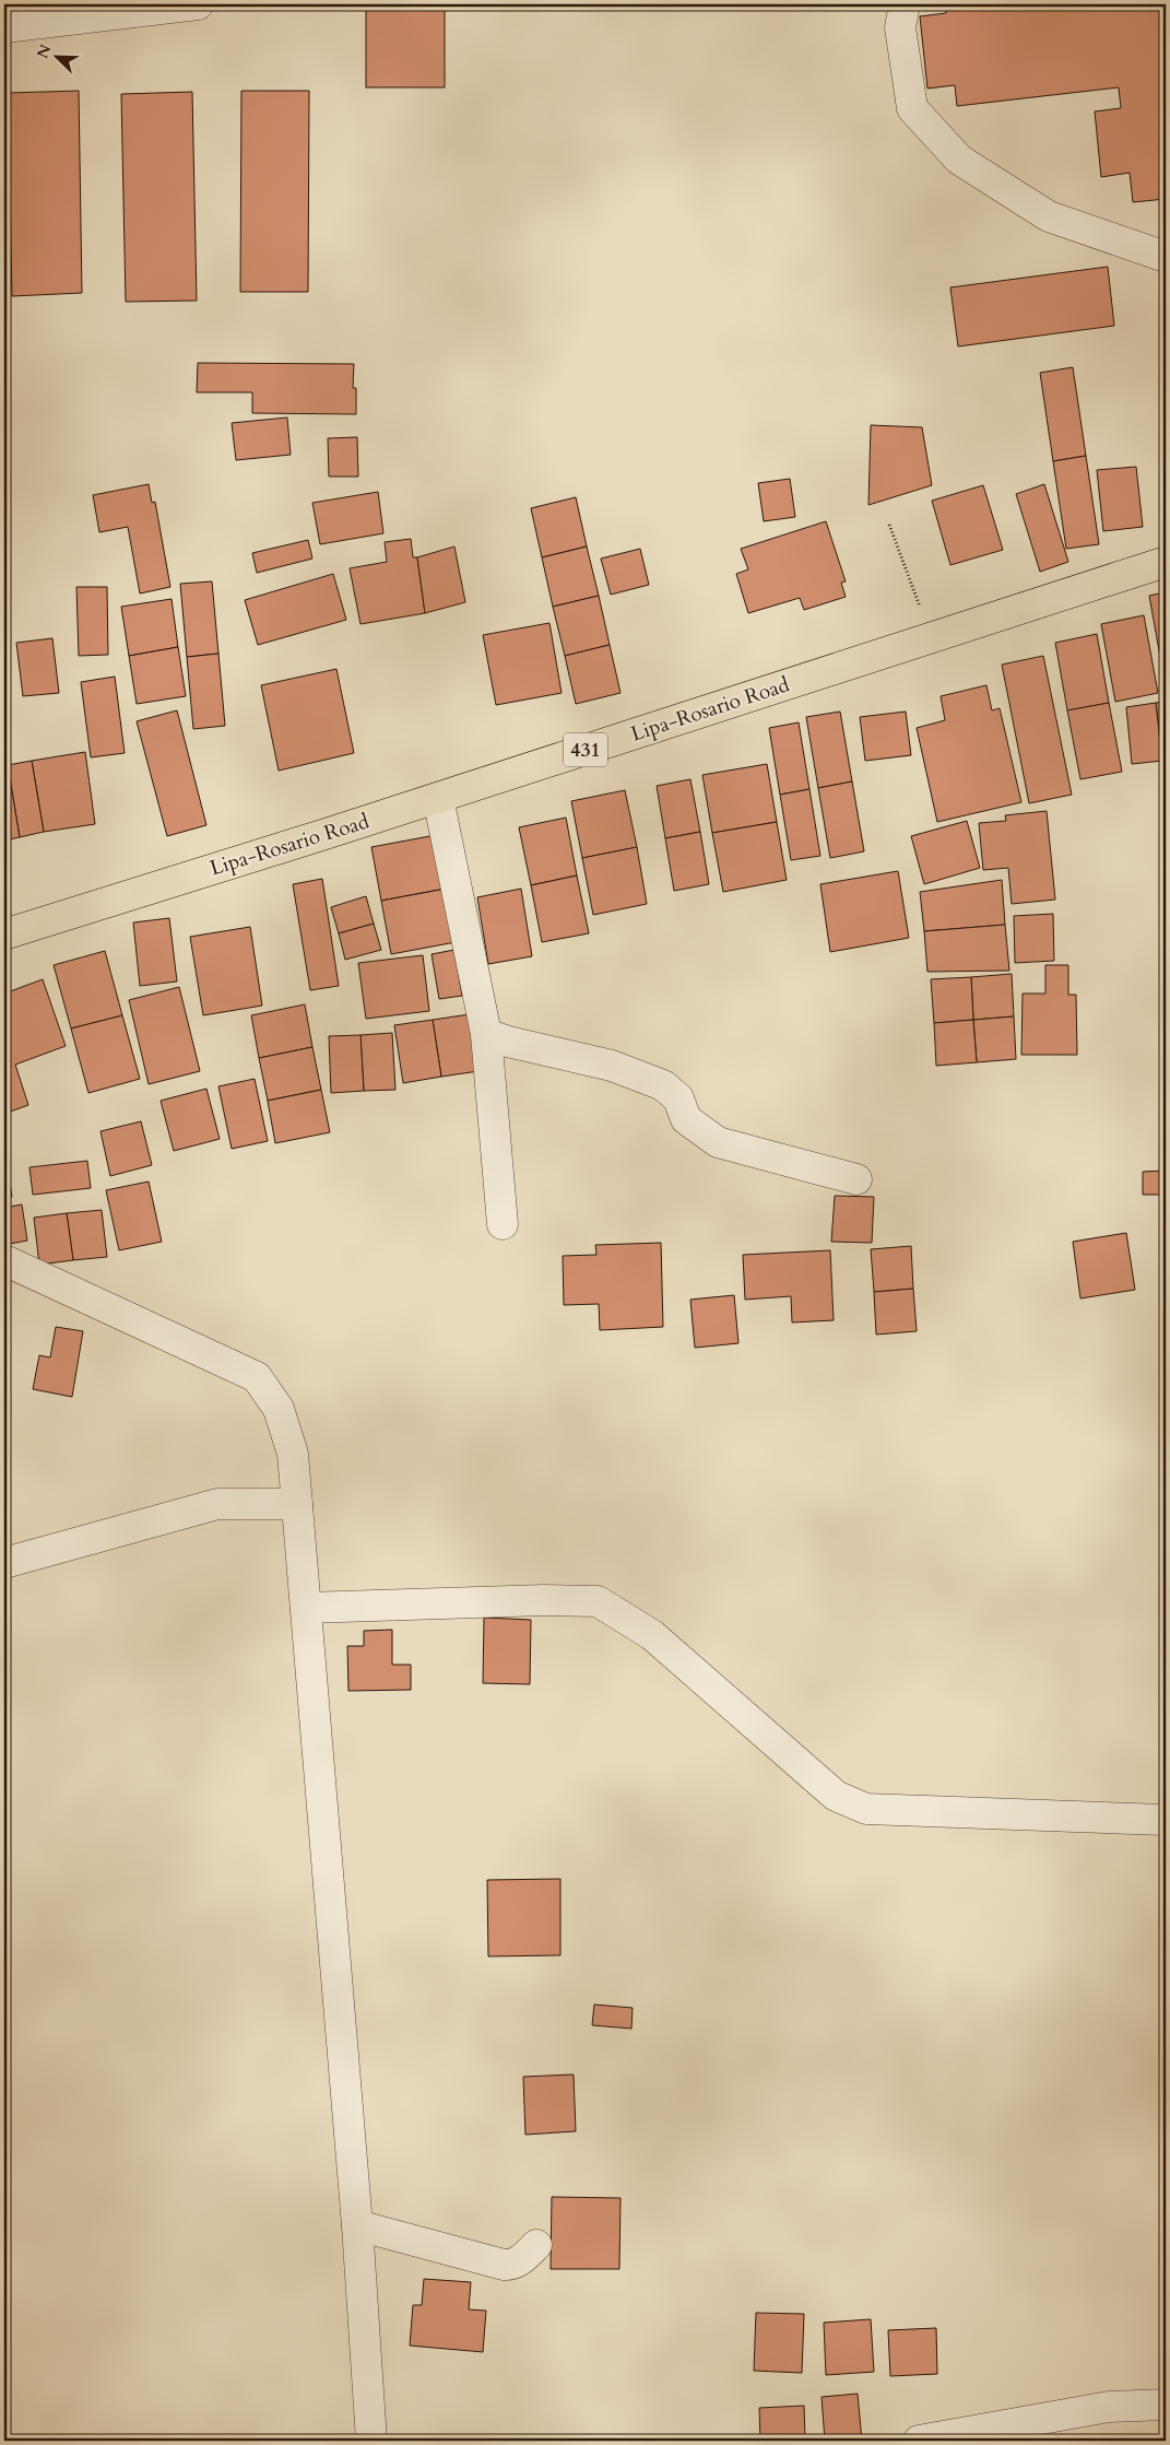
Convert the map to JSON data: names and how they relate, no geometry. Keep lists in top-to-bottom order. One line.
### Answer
{"streets":{"main road":["Lipa-Rosario Road","431"]},"north":"top left"}
